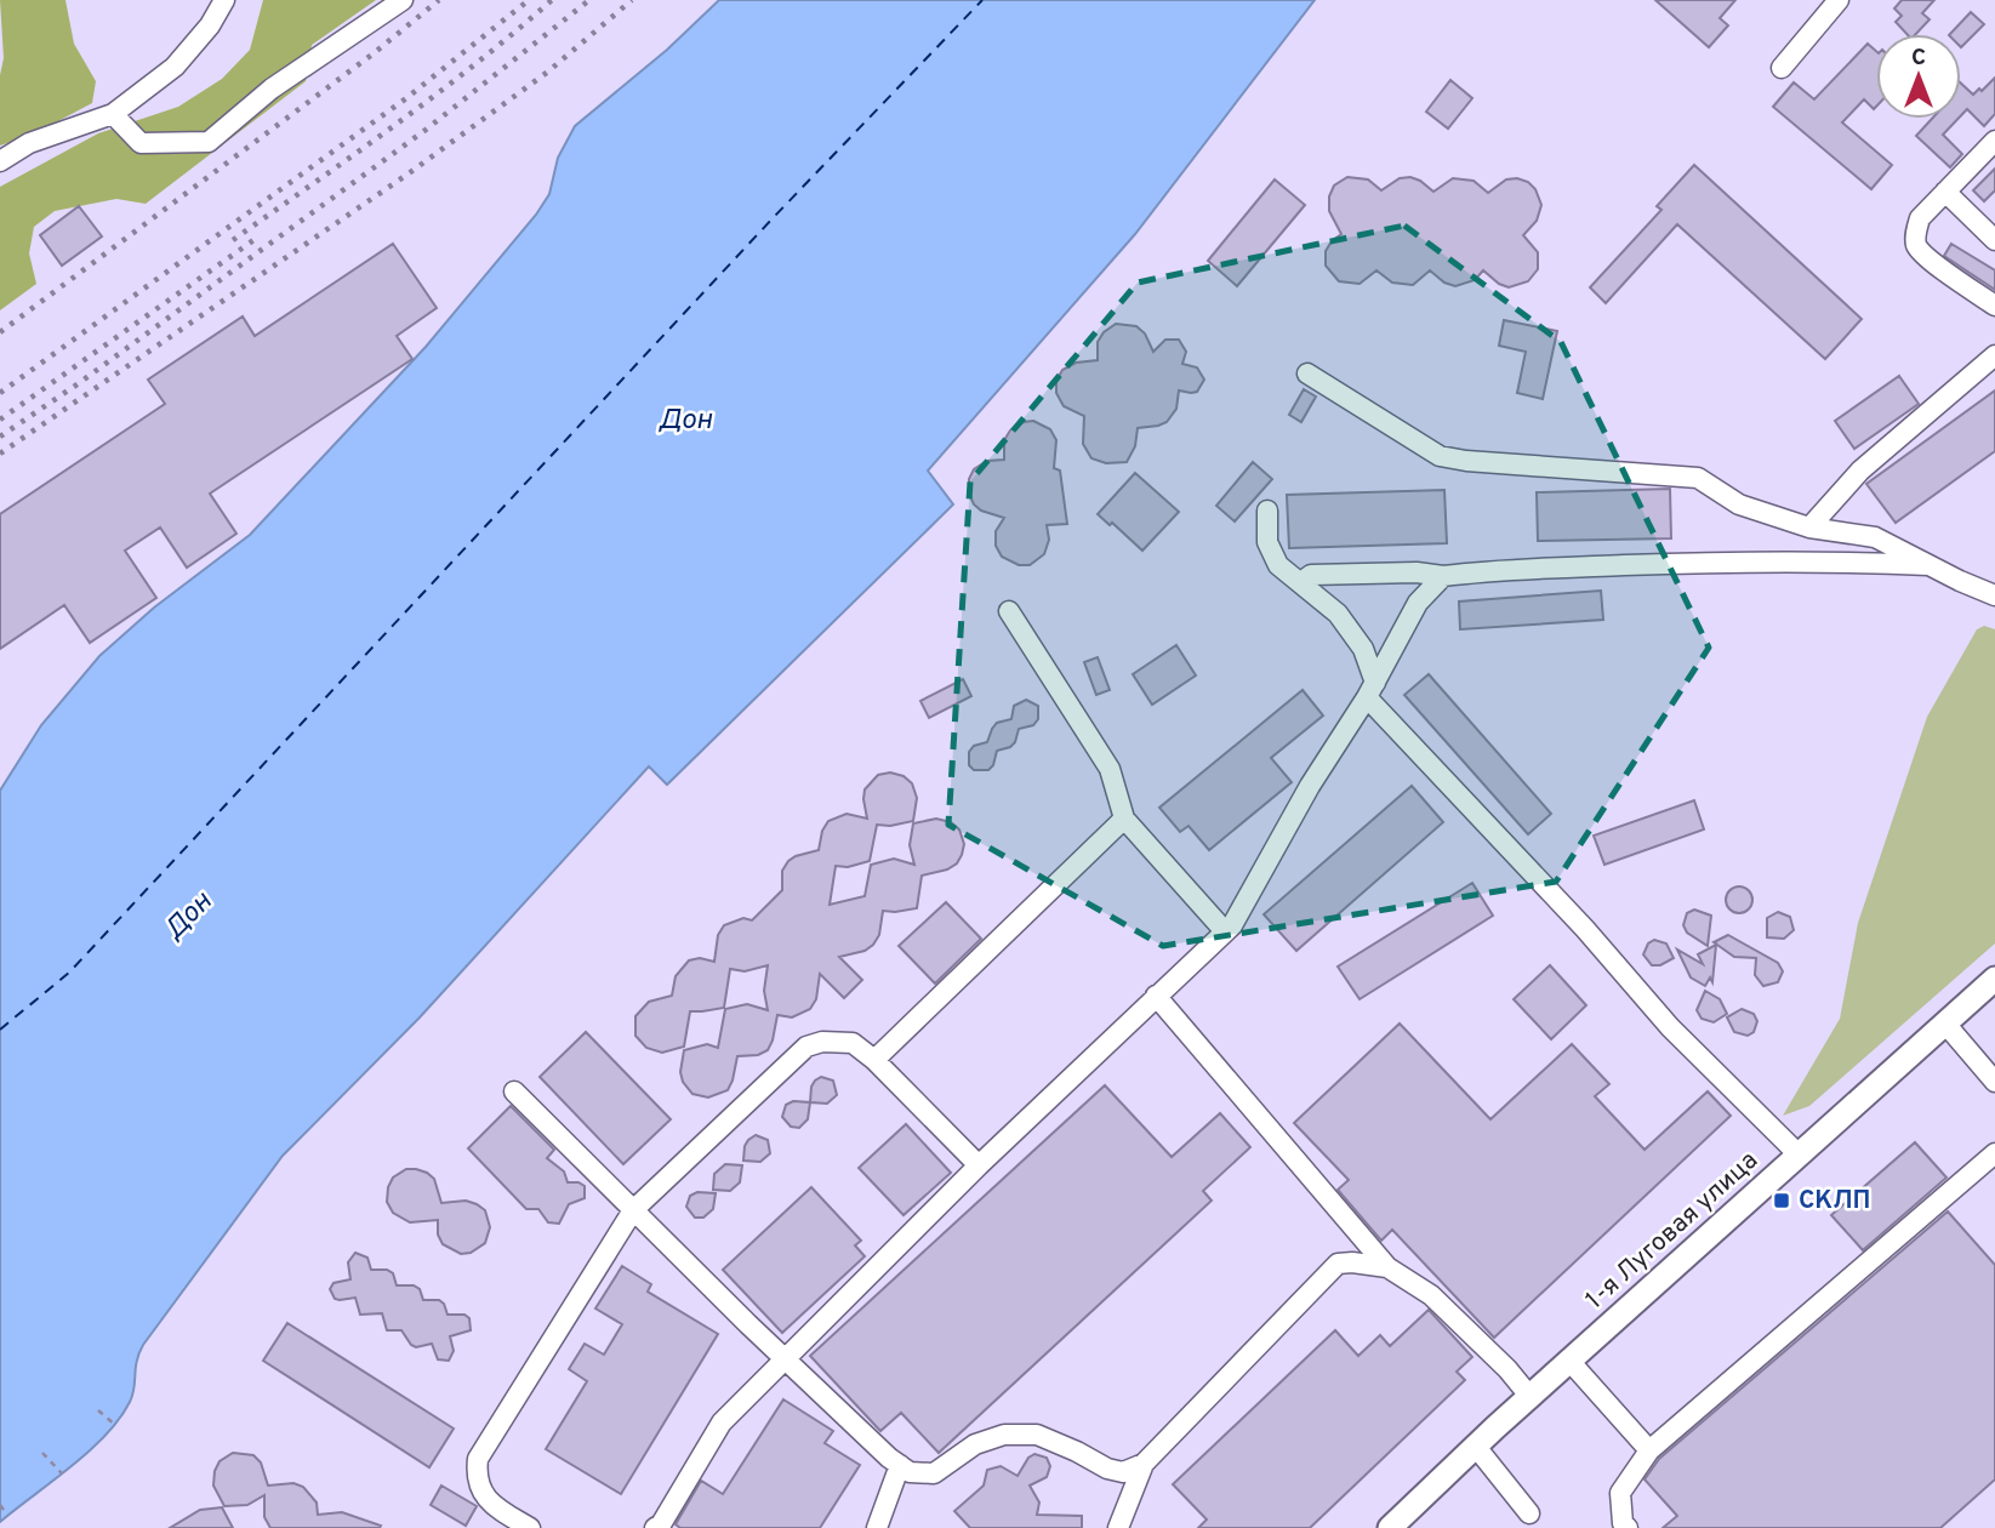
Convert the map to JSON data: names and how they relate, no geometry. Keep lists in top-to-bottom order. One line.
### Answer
{"streets":{"main road":["1-я Луговая улица"]},"water":["Дон"],"places":{"transit":["СКЛП"]},"north":"top"}
